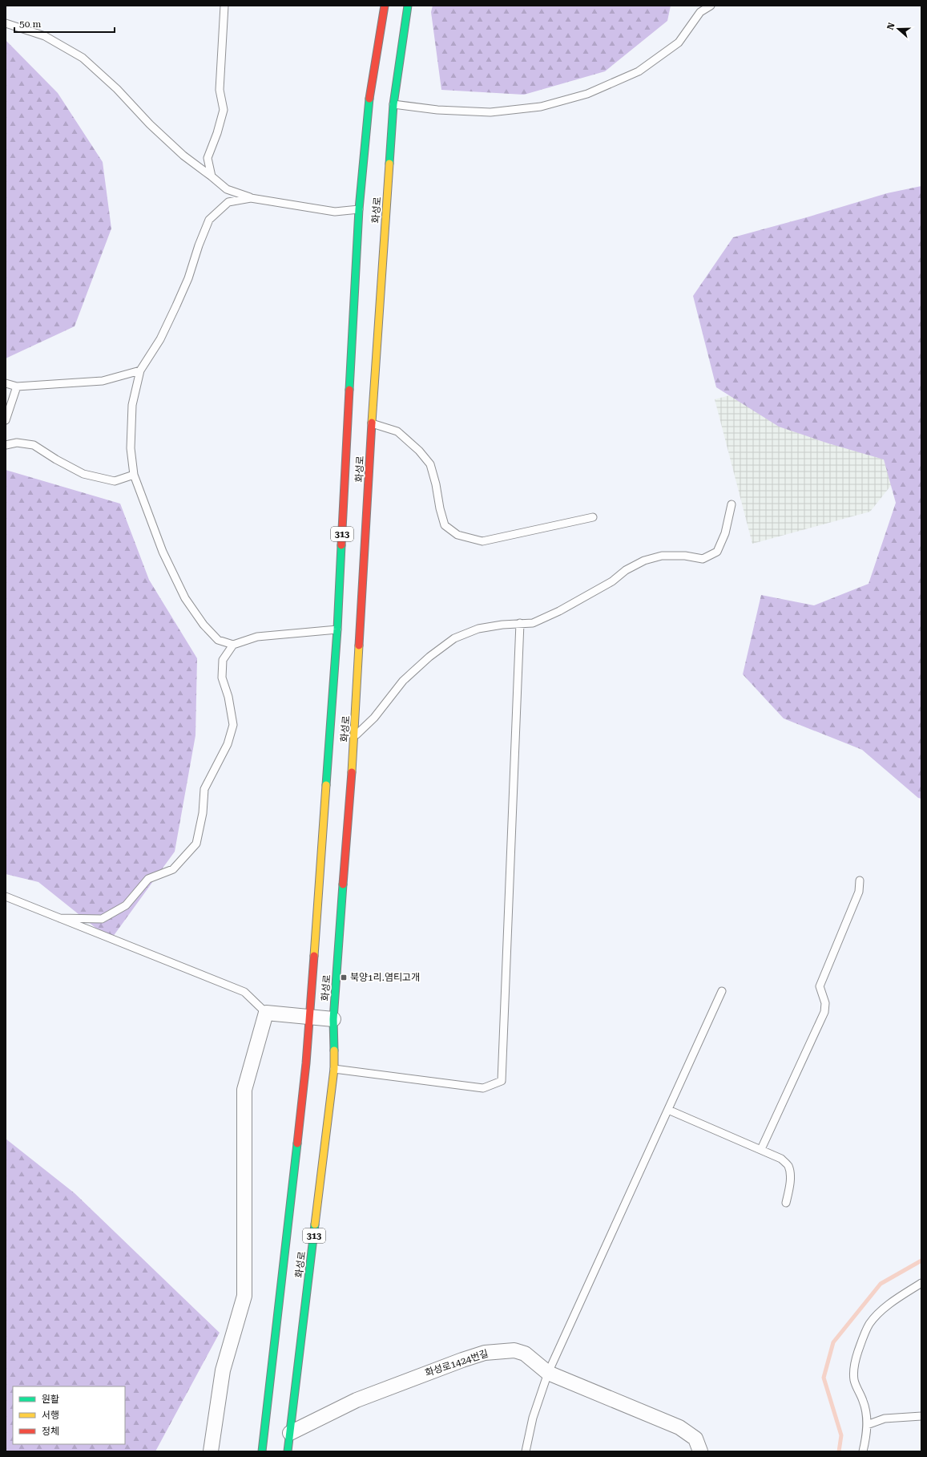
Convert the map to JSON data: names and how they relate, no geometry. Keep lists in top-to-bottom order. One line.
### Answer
{"streets":{"main road":["화성로","313"],"street":["화성로1424번길"]},"crossings":[["화성로","화성로1424번길"]],"places":{"transit":["북양1리.염티고개"]},"legend":["원활","서행","정체"],"scale_bar":"50 m","north":"left"}
